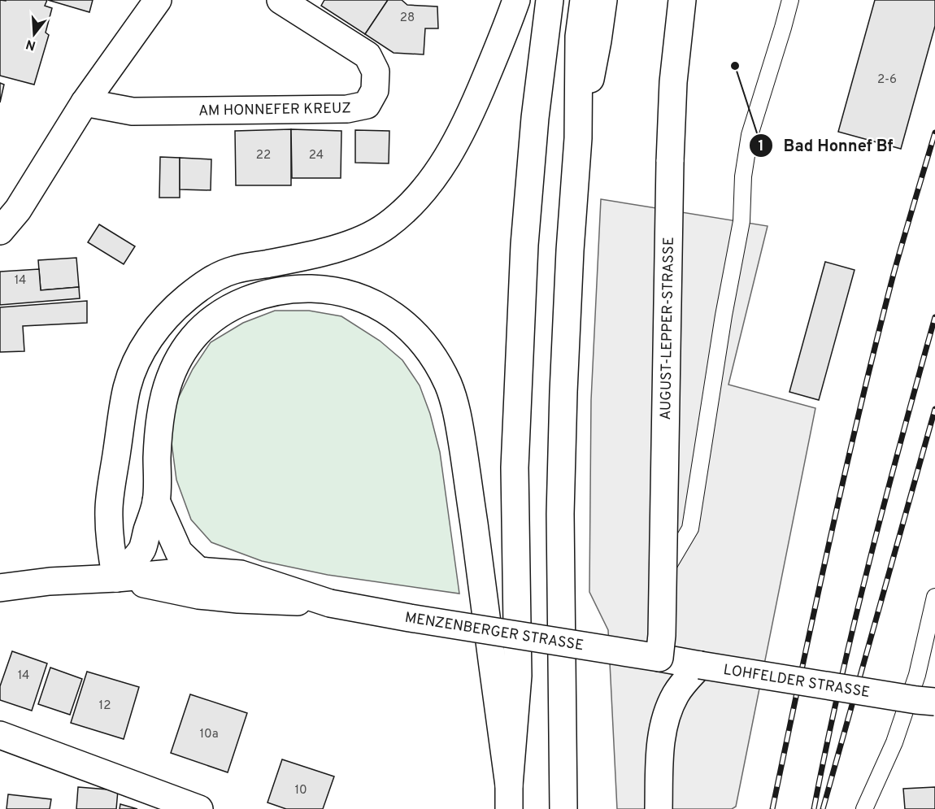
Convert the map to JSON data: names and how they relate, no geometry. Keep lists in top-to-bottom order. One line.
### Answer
{"streets":{"main road":["AM HONNEFER KREUZ","AUGUST-LEPPER-STRASSE","MENZENBERGER STRASSE","LOHFELDER STRASSE"]},"crossings":[["AUGUST-LEPPER-STRASSE","MENZENBERGER STRASSE"],["AUGUST-LEPPER-STRASSE","LOHFELDER STRASSE"],["MENZENBERGER STRASSE","LOHFELDER STRASSE"]],"places":["Bad Honnef Bf"],"house_numbers":["28","2-6","22","24","14","14","12","10a","10"],"north":"bottom"}
